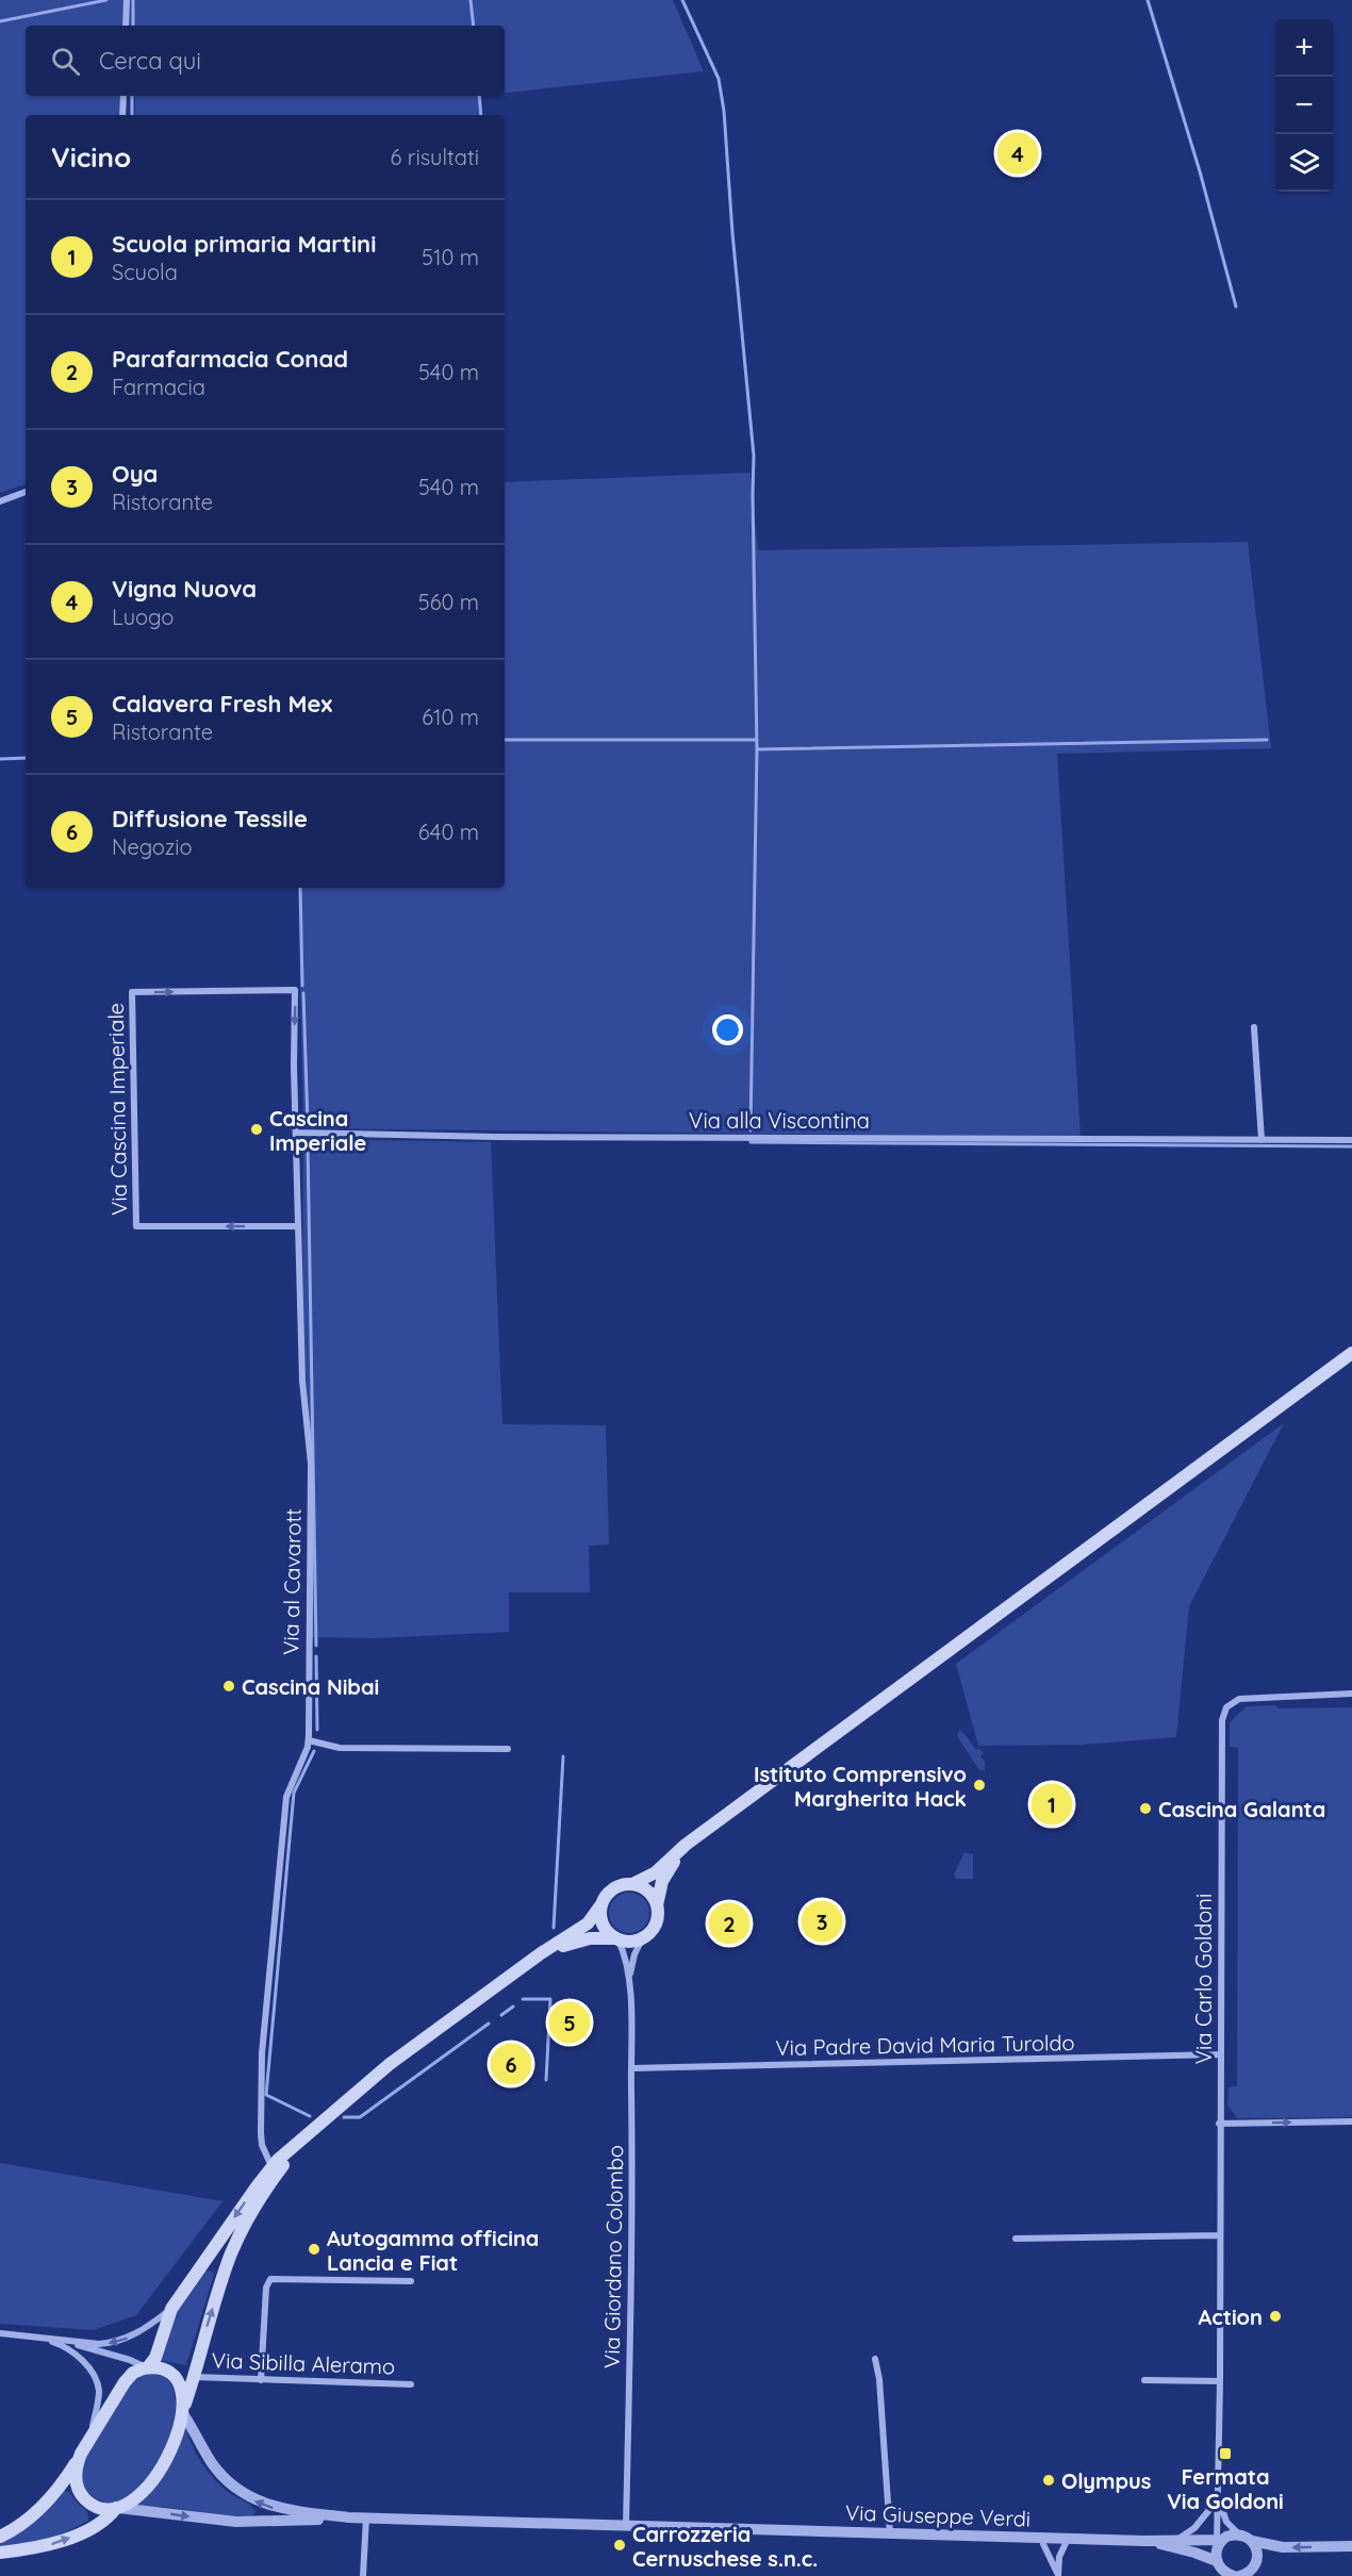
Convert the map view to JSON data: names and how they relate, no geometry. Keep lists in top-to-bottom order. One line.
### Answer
{"streets":{"street":["Via Cascina Imperiale","Via alla Viscontina","Via al Cavarott","Via Carlo Goldoni","Via Padre David Maria Turoldo","Via Giordano Colombo","Via Sibilla Aleramo","Via Giuseppe Verdi"]},"crossings":[["Via Cascina Imperiale","Via al Cavarott"],["Via alla Viscontina","Via al Cavarott"],["Via Carlo Goldoni","Via Padre David Maria Turoldo"],["Via Carlo Goldoni","Via Giuseppe Verdi"],["Via Padre David Maria Turoldo","Via Giordano Colombo"],["Via Giordano Colombo","Via Giuseppe Verdi"]],"places":{"other":["Cascina Imperiale","Cascina Nibai","Istituto Comprensivo Margherita Hack","Cascina Galanta","Autogamma officina Lancia e Fiat","Action","Olympus","Carrozzeria Cernuschese s.n.c."],"transit":["Fermata Via Goldoni"]},"page":{"map_buttons":["+","−"],"search":"Cerca qui","heading":["Vicino","6 risultati"],"pins":["4","1","3","2","5","6"],"list":[{"mark":"1","name":"Scuola primaria Martini","note":"Scuola","value":"510 m"},{"mark":"2","name":"Parafarmacia Conad","note":"Farmacia","value":"540 m"},{"mark":"3","name":"Oya","note":"Ristorante","value":"540 m"},{"mark":"4","name":"Vigna Nuova","note":"Luogo","value":"560 m"},{"mark":"5","name":"Calavera Fresh Mex","note":"Ristorante","value":"610 m"},{"mark":"6","name":"Diffusione Tessile","note":"Negozio","value":"640 m"}]}}
